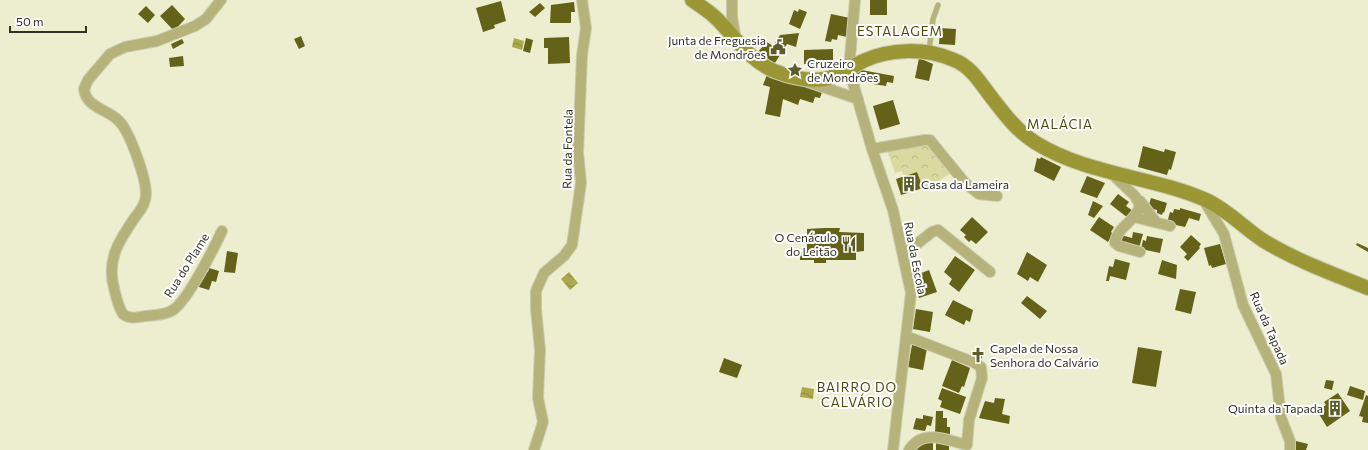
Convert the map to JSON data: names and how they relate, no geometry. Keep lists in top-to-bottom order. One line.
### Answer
{"streets":{"street":["Rua da Fontela","Rua da Escola","Rua do Plame","Rua da Tapada"]},"districts":["ESTALAGEM","MALÁCIA","BAIRRO DO CALVÁRIO"],"places":{"public building":["Junta de Freguesia de Mondrões"],"place":["Cruzeiro de Mondrões"],"building":["Casa da Lameira","Quinta da Tapada"],"restaurant":["O Cenáculo do Leitão"],"church":["Capela de Nossa Senhora do Calvário"]},"scale_bar":"50 m"}
